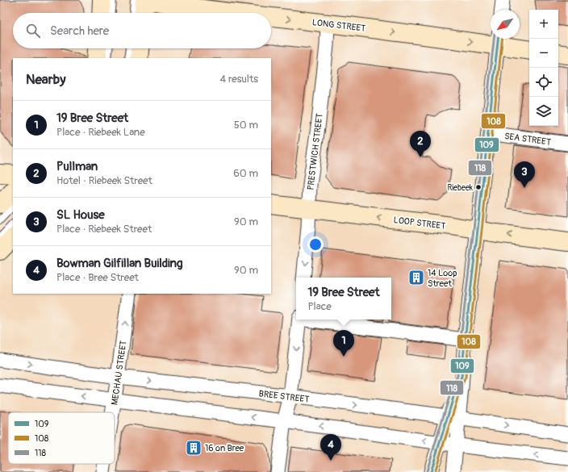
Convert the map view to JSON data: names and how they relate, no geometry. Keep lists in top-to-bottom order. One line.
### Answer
{"streets":{"street":["LONG STREET","SEA STREET","PRESTWICH STREET","LOOP STREET","MECHAU STREET","BREE STREET"]},"crossings":[["LONG STREET","PRESTWICH STREET"],["PRESTWICH STREET","LOOP STREET"],["MECHAU STREET","BREE STREET"]],"one_way":["LONG STREET","MECHAU STREET"],"places":{"other":["Riebeek"],"building":["14 Loop Street","16 on Bree"]},"lines":["transit line 109","transit line 108","transit line 118"],"legend":["109","108","118"],"north":"bottom left","page":{"map_buttons":["+","−"],"search":"Search here","heading":["Nearby","4 results"],"list":[{"mark":"1","name":"19 Bree Street","note":"Place · Riebeek Lane","value":"50 m"},{"mark":"2","name":"Pullman","note":"Hotel · Riebeek Street","value":"60 m"},{"mark":"3","name":"SL House","note":"Place · Riebeek Street","value":"90 m"},{"mark":"4","name":"Bowman Gilfillan Building","note":"Place · Bree Street","value":"90 m"}],"pins":["2","3","1","4"],"popup":["19 Bree Street","Place"]}}
